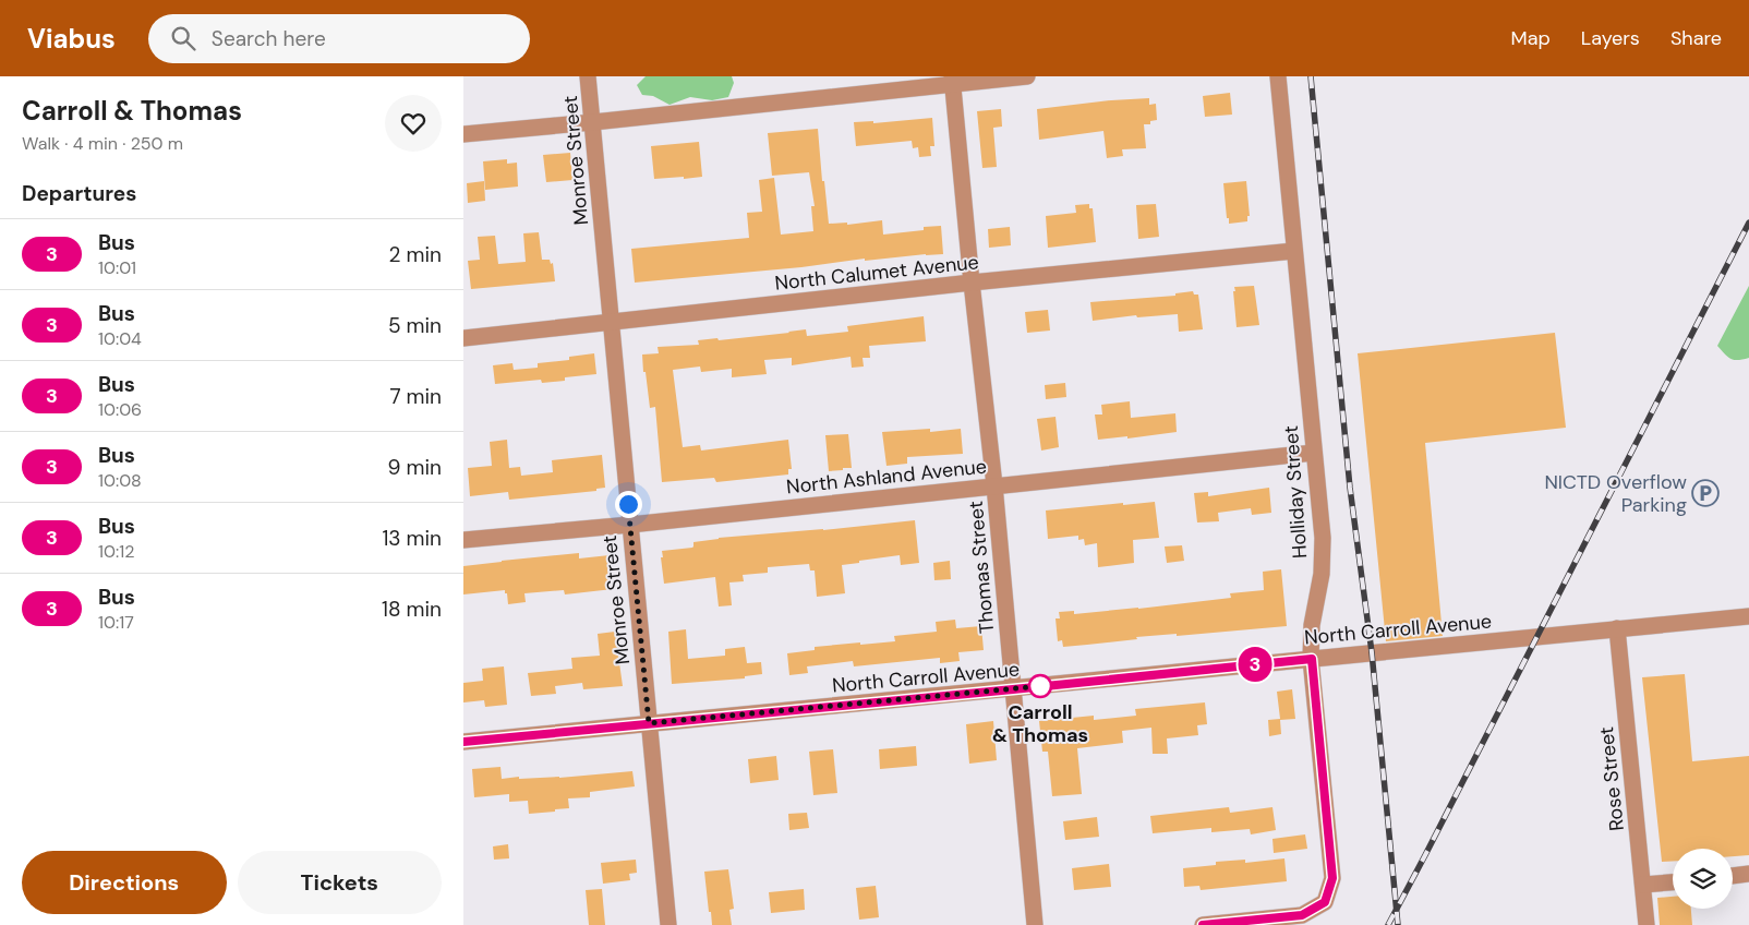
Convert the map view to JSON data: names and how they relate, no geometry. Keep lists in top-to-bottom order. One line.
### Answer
{"streets":{"street":["Monroe Street","North Calumet Avenue","North Ashland Avenue","Holliday Street","Thomas Street","North Carroll Avenue","Rose Street"]},"crossings":[["Monroe Street","North Calumet Avenue"],["Monroe Street","North Ashland Avenue"],["Monroe Street","North Carroll Avenue"],["North Calumet Avenue","Holliday Street"],["North Calumet Avenue","Thomas Street"],["North Ashland Avenue","Holliday Street"],["North Ashland Avenue","Thomas Street"],["Holliday Street","North Carroll Avenue"],["Thomas Street","North Carroll Avenue"],["North Carroll Avenue","Rose Street"]],"places":{"parking":["NICTD Overflow Parking"],"other":["Carroll & Thomas"]},"lines":["bus line 3"],"page":{"header":"Viabus","search":"Search here","nav":["Map","Layers","Share"],"heading":[["Carroll & Thomas","Walk · 4 min · 250 m"],"Departures"],"on_map":"3","list":[{"mark":"3","name":"Bus","note":"10:01","value":"2 min"},{"mark":"3","name":"Bus","note":"10:04","value":"5 min"},{"mark":"3","name":"Bus","note":"10:06","value":"7 min"},{"mark":"3","name":"Bus","note":"10:08","value":"9 min"},{"mark":"3","name":"Bus","note":"10:12","value":"13 min"},{"mark":"3","name":"Bus","note":"10:17","value":"18 min"}],"buttons":["Directions","Tickets"]}}
